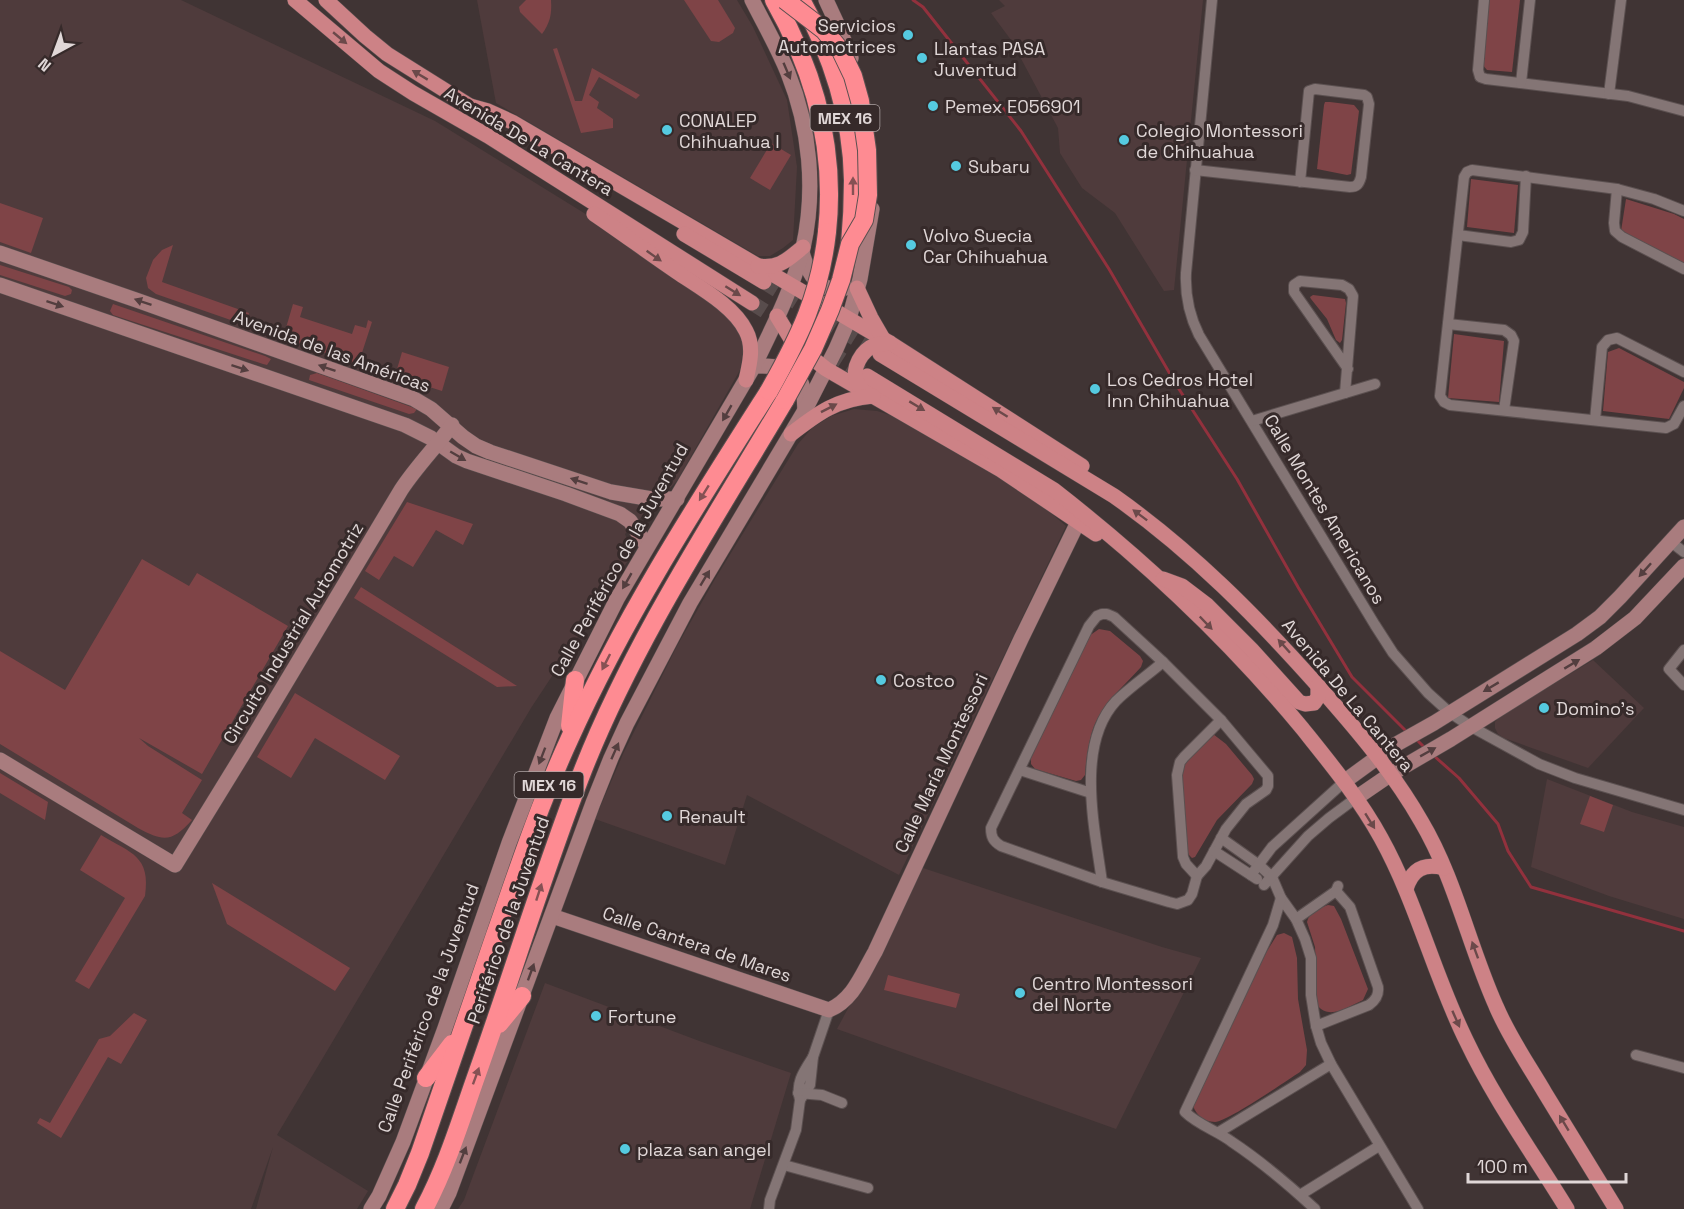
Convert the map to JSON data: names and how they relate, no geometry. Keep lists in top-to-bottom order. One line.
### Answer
{"streets":{"highway":["MEX 16","Periférico de la Juventud"],"main road":["Avenida De La Cantera","Avenida de las Américas","Calle Periférico de la Juventud","Circuito Industrial Automotriz","Calle María Montessori","Calle Cantera de Mares"],"street":["Calle Montes Americanos"]},"crossings":[["MEX 16","Periférico de la Juventud"],["Avenida De La Cantera","Calle Periférico de la Juventud"],["Avenida de las Américas","Calle Periférico de la Juventud"],["Avenida de las Américas","Circuito Industrial Automotriz"],["Calle María Montessori","Calle Cantera de Mares"]],"places":["Servicios Automotrices","Llantas PASA Juventud","Pemex E056901","CONALEP Chihuahua I","Colegio Montessori de Chihuahua","Subaru","Volvo Suecia Car Chihuahua","Los Cedros Hotel Inn Chihuahua","Costco","Domino's","Renault","Centro Montessori del Norte","Fortune","plaza san angel"],"scale_bar":"100 m","north":"bottom left"}
